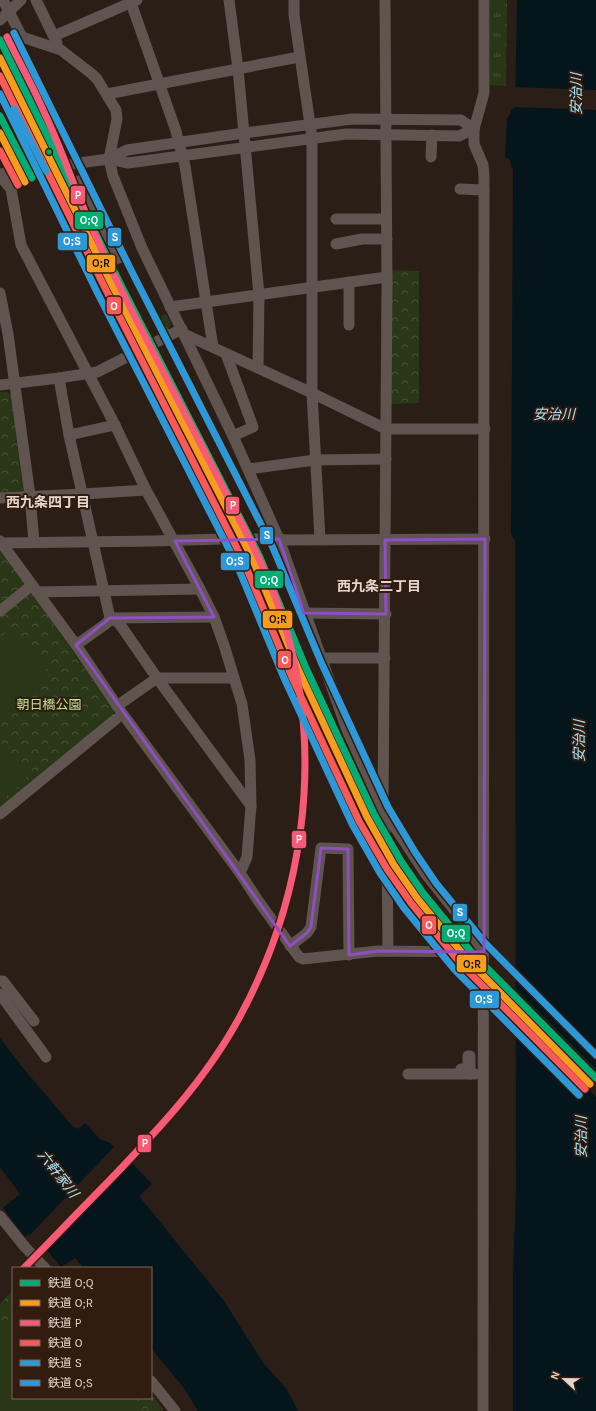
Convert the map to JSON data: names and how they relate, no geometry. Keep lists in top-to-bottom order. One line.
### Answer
{"districts":["西九条四丁目","西九条二丁目"],"water":["安治川","六軒家川"],"parks":["朝日橋公園"],"lines":["rail line S","rail line P","rail line O;Q","rail line O;R","rail line O","rail line O;S"],"legend":["鉄道 O;Q","鉄道 O;R","鉄道 P","鉄道 O","鉄道 S","鉄道 O;S"],"north":"left"}
